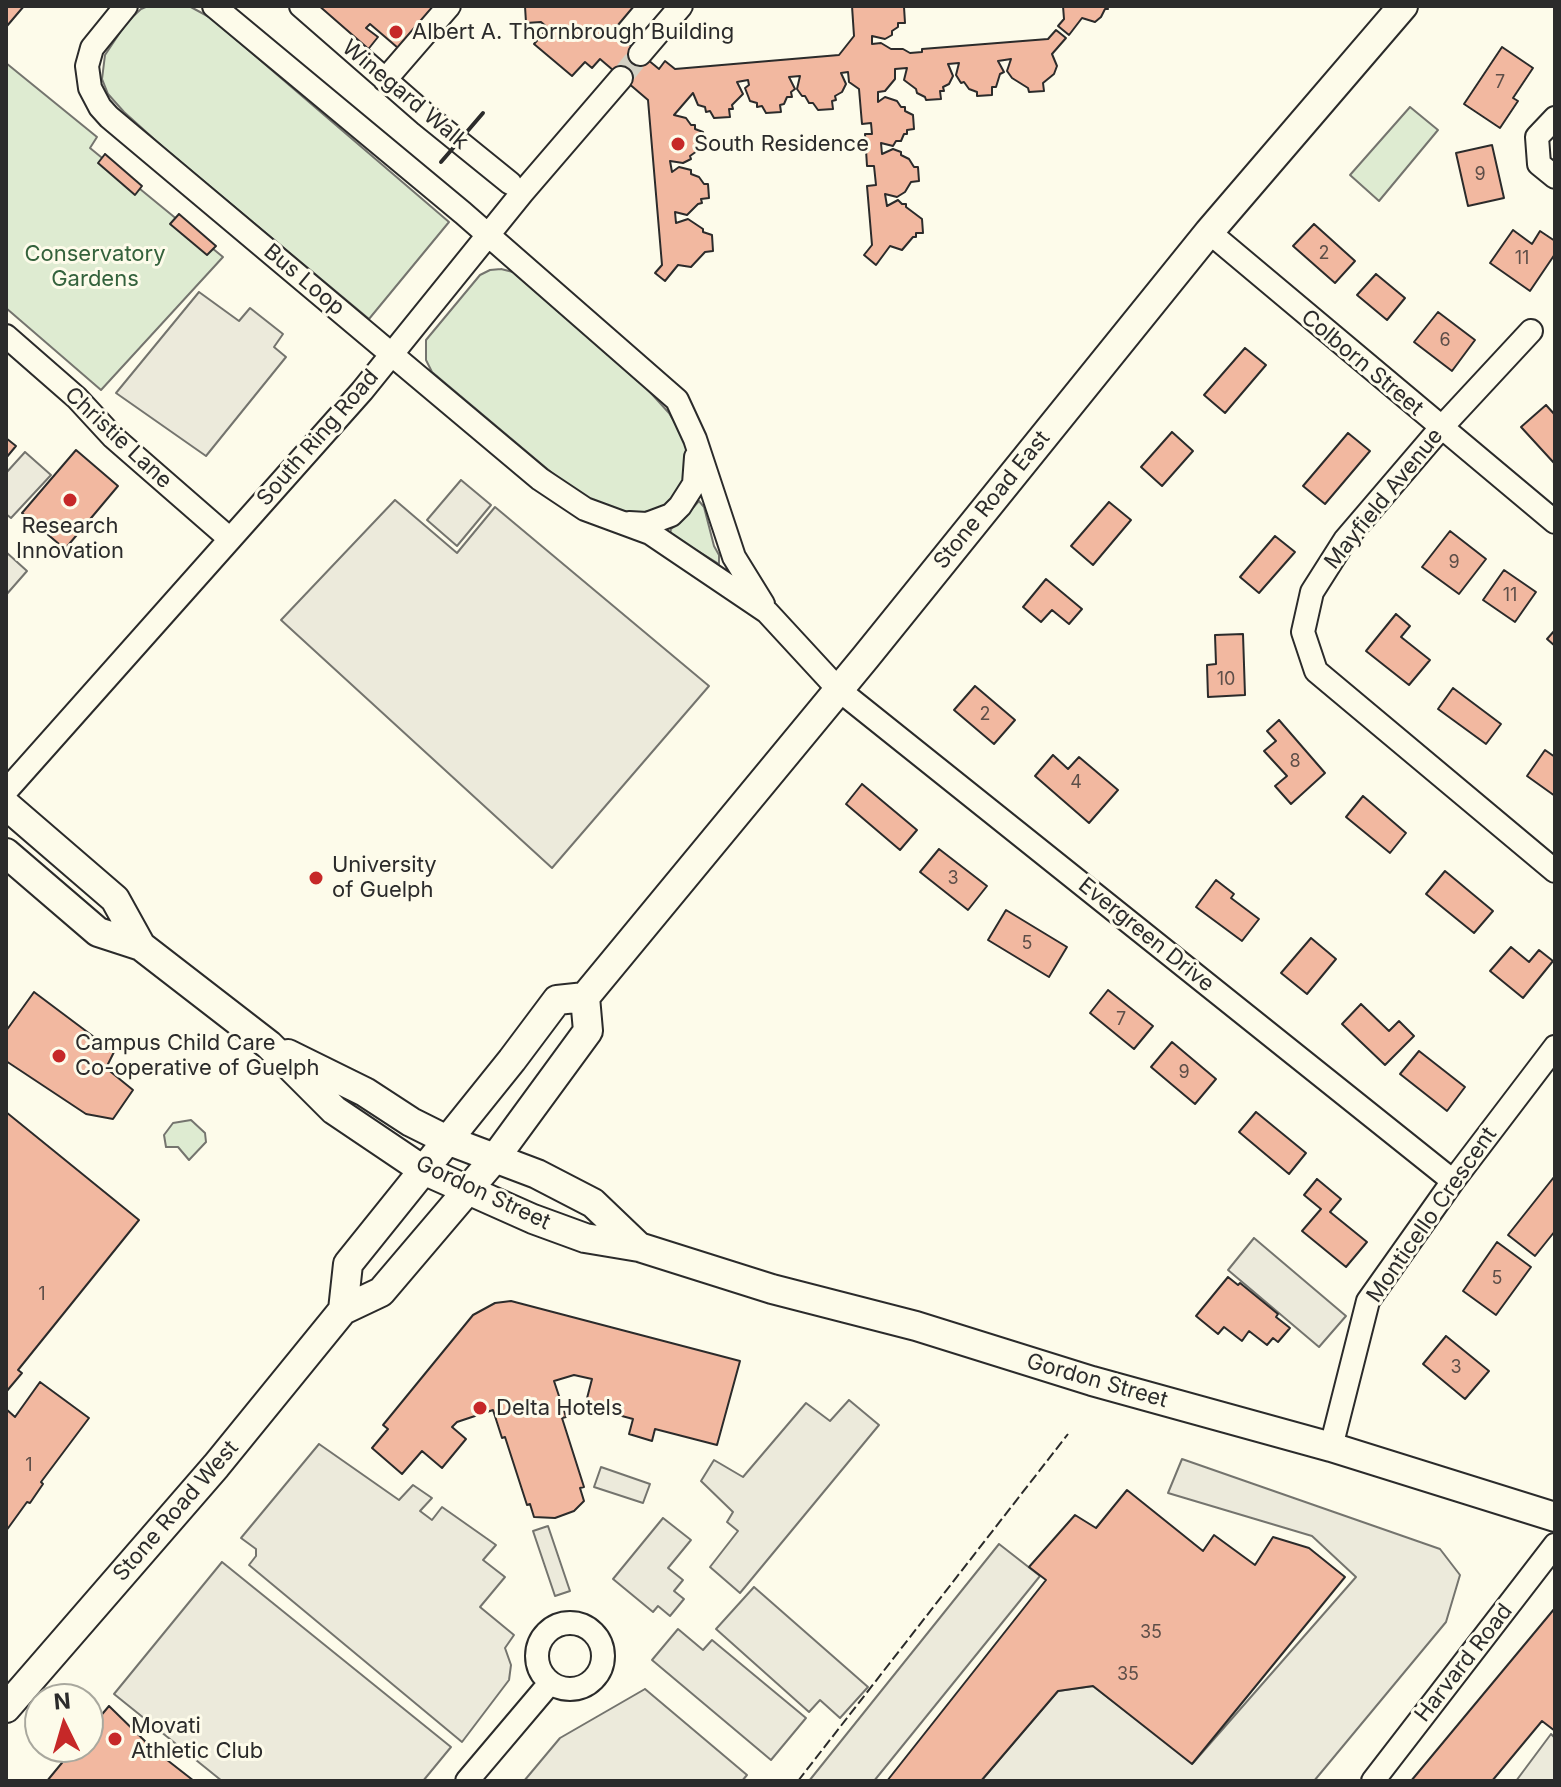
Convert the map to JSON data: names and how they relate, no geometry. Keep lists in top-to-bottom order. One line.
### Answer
{"streets":{"main road":["Stone Road East","Gordon Street","Stone Road West"],"street":["Winegard Walk","Bus Loop","Colborn Street","Christie Lane","South Ring Road","Mayfield Avenue","Evergreen Drive","Monticello Crescent","Harvard Road"]},"crossings":[["Bus Loop","South Ring Road"],["Bus Loop","Stone Road East"],["Bus Loop","Evergreen Drive"],["Colborn Street","Mayfield Avenue"],["Colborn Street","Stone Road East"],["Christie Lane","South Ring Road"],["Stone Road East","Evergreen Drive"],["Evergreen Drive","Monticello Crescent"],["Gordon Street","Monticello Crescent"],["Gordon Street","Stone Road West"]],"parks":["Conservatory Gardens"],"places":["Albert A. Thornbrough Building","South Residence","Research Innovation","University of Guelph","Campus Child Care Co-operative of Guelph","Delta Hotels","Movati Athletic Club"],"house_numbers":["7","9","2","11","6","9","11","10","2","8","4","3","5","7","9","5","1","3","1","35","35"],"north":"top"}
